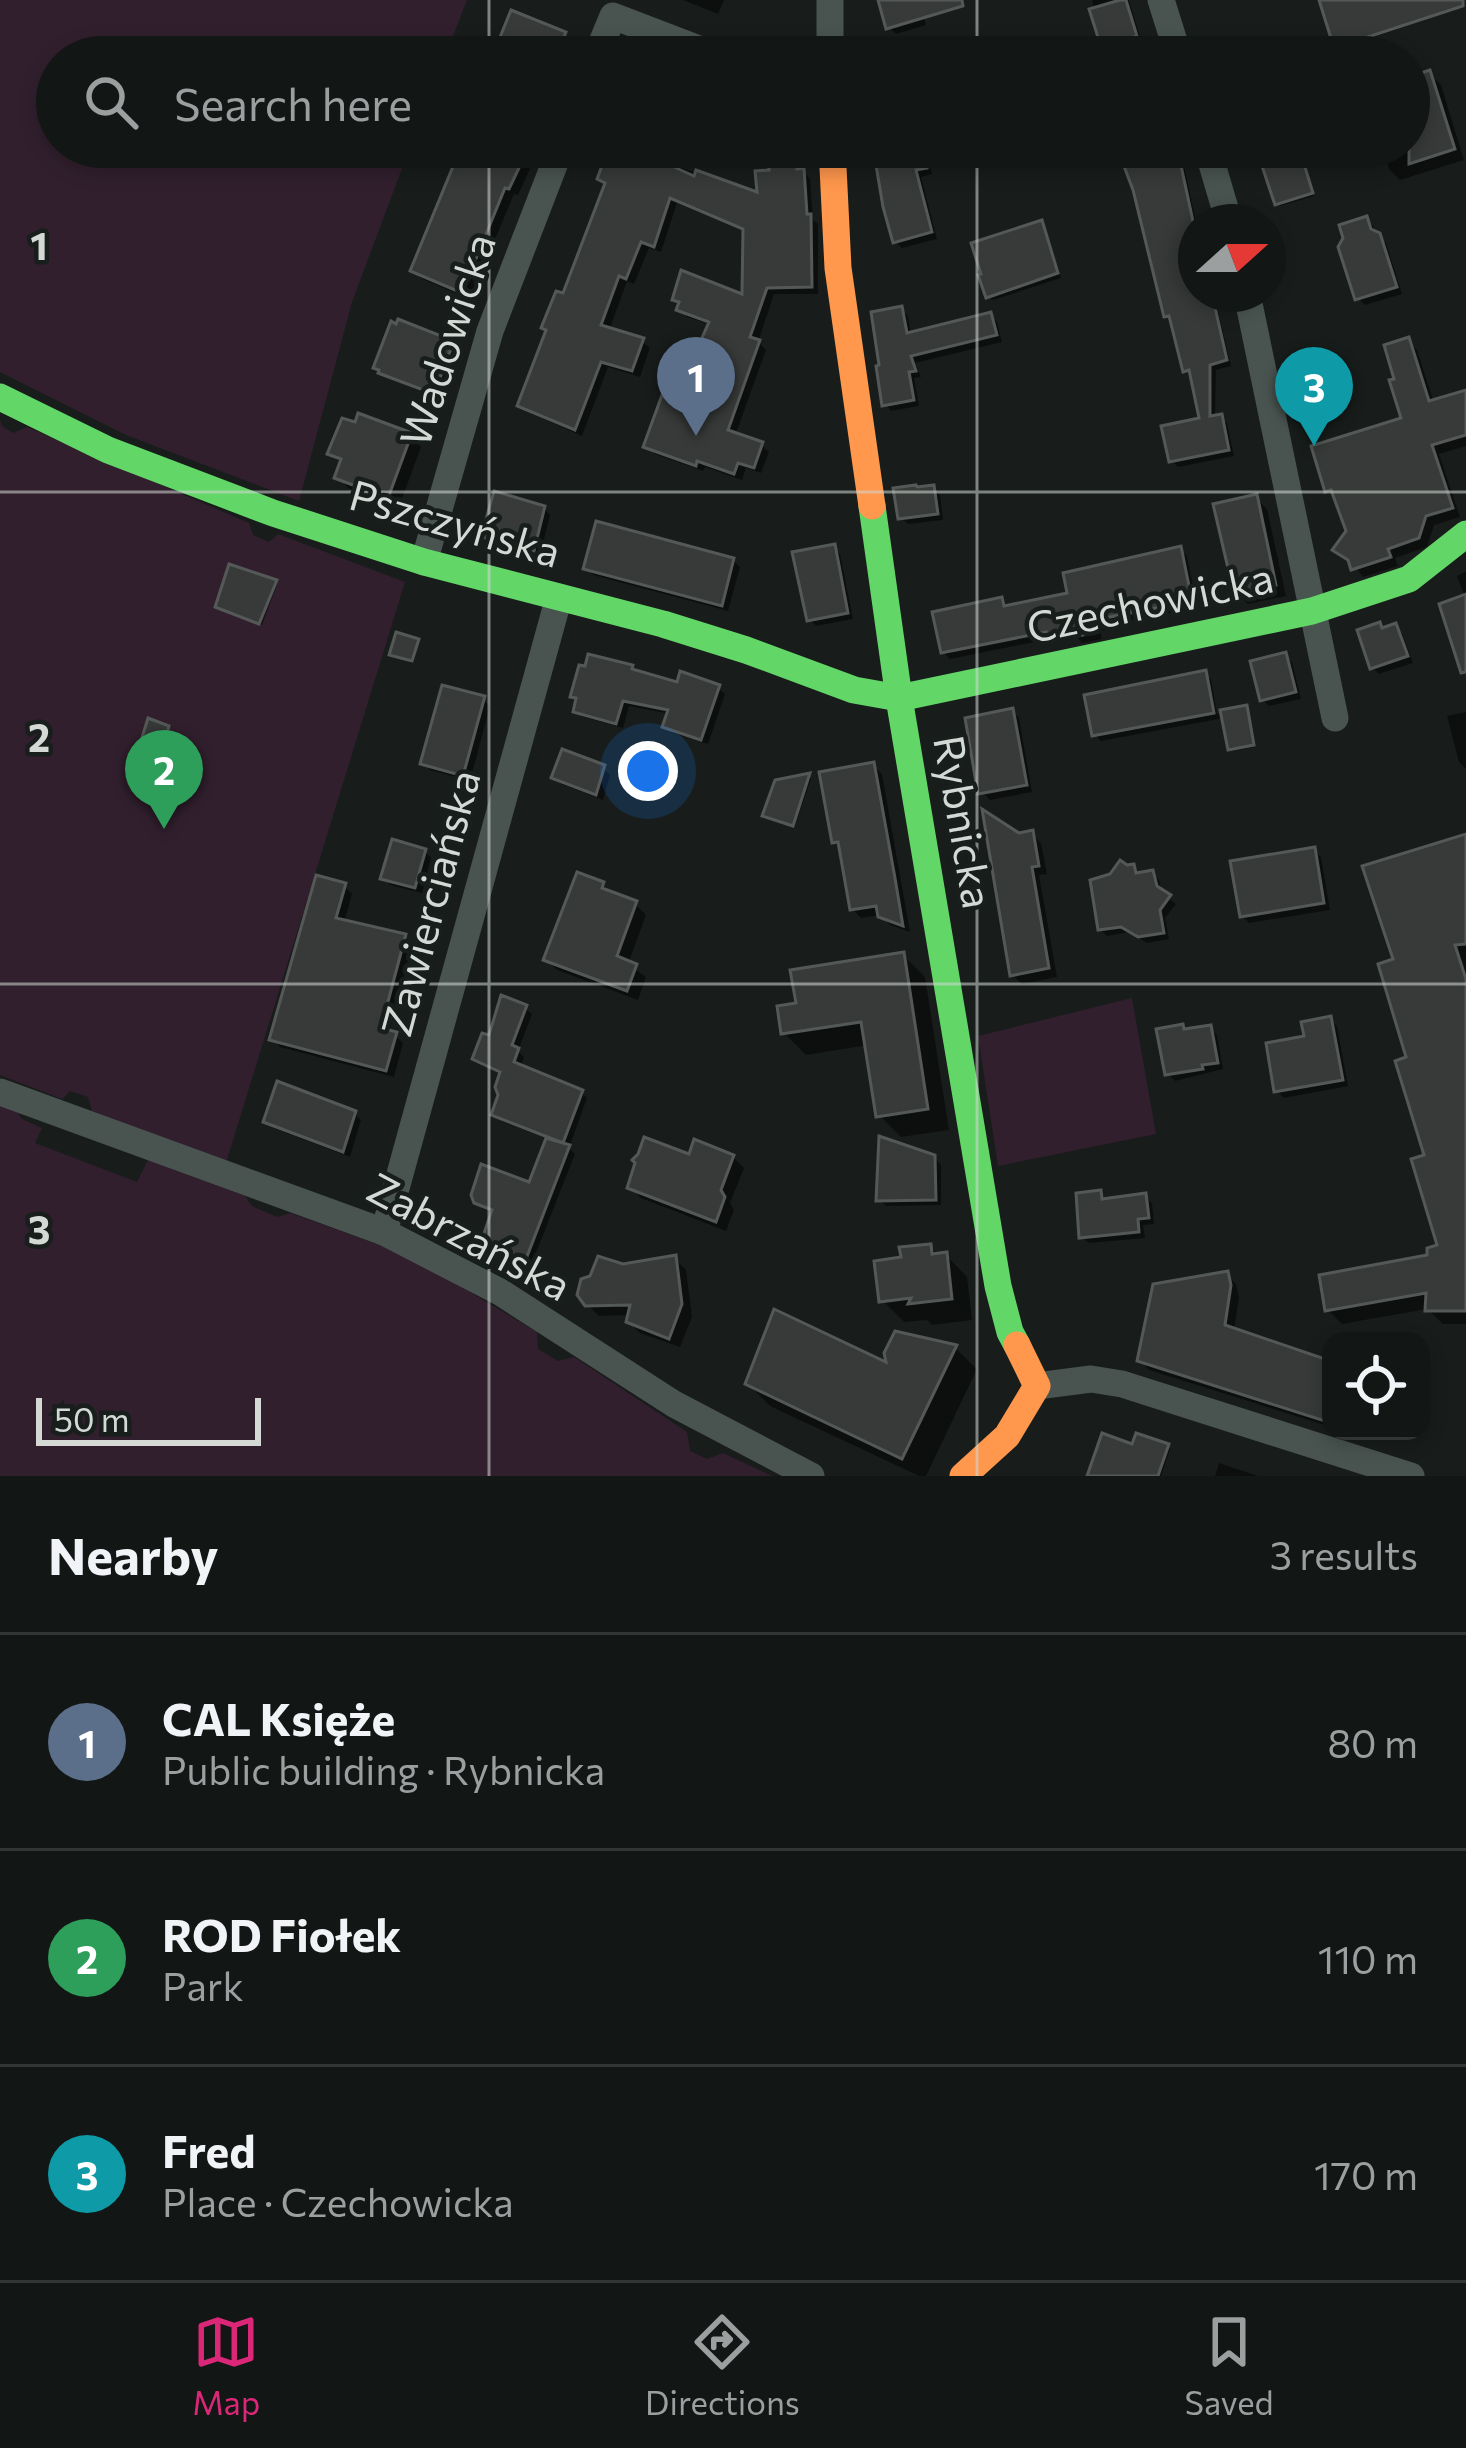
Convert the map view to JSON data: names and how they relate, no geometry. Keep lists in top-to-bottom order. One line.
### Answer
{"streets":{"street":["Wadowicka","Pszczyńska","Czechowicka","Rybnicka","Zawierciańska","Zabrzańska"]},"crossings":[["Wadowicka","Pszczyńska"],["Pszczyńska","Czechowicka"],["Pszczyńska","Rybnicka"],["Pszczyńska","Zawierciańska"],["Czechowicka","Rybnicka"],["Zawierciańska","Zabrzańska"]],"scale_bar":"50 m","north":"right","page":{"search":"Search here","pins":["1","3","2"],"scale":"50 m","heading":["Nearby","3 results"],"list":[{"mark":"1","name":"CAL Księże","note":"Public building · Rybnicka","value":"80 m"},{"mark":"2","name":"ROD Fiołek","note":"Park","value":"110 m"},{"mark":"3","name":"Fred","note":"Place · Czechowicka","value":"170 m"}],"nav":["Map","Directions","Saved"]},"grid":{"rows":["1","2","3"]}}
